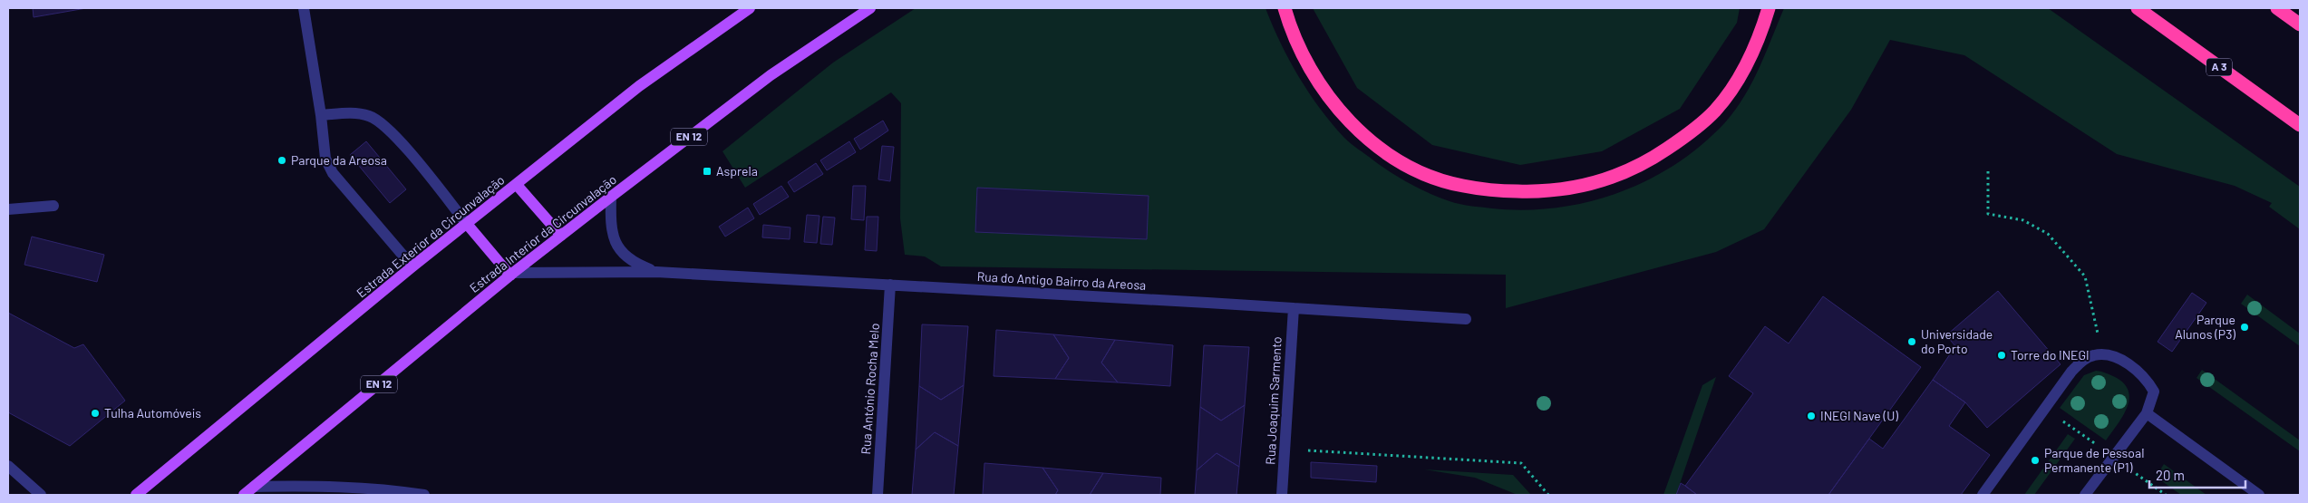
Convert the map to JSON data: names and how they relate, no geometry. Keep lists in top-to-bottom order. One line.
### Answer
{"streets":{"highway":["A 3"],"main road":["EN 12","Estrada Interior da Circunvalação","Estrada Exterior da Circunvalação"],"street":["Rua do Antigo Bairro da Areosa","Rua António Rocha Melo","Rua Joaquim Sarmento"]},"crossings":[["Estrada Interior da Circunvalação","Rua do Antigo Bairro da Areosa"],["Rua do Antigo Bairro da Areosa","Rua António Rocha Melo"],["Rua do Antigo Bairro da Areosa","Rua Joaquim Sarmento"]],"places":{"other":["Parque da Areosa","Parque Alunos (P3)","Universidade do Porto","Torre do INEGI","Tulha Automóveis","INEGI Nave (U)","Parque de Pessoal Permanente (P1)"],"transit":["Asprela"]},"scale_bar":"20 m"}
